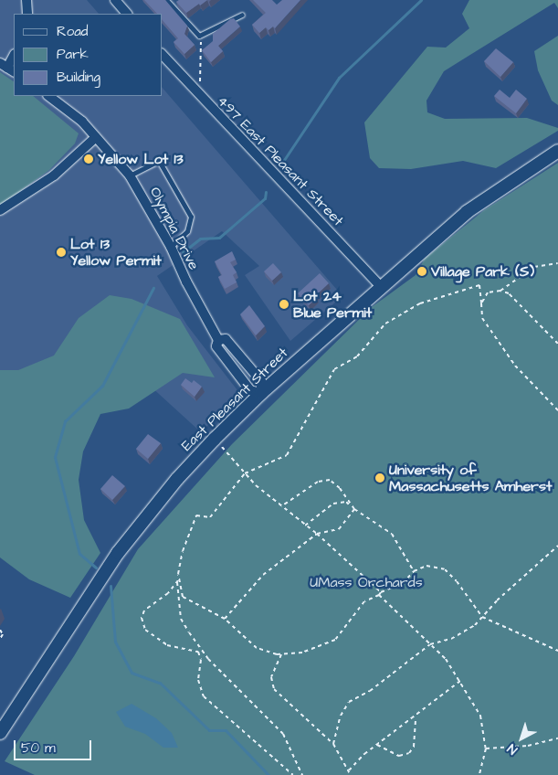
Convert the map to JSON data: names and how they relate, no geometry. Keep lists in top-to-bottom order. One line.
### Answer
{"streets":{"main road":["East Pleasant Street"],"street":["497 East Pleasant Street","Olympia Drive"]},"crossings":[["497 East Pleasant Street","East Pleasant Street"],["Olympia Drive","East Pleasant Street"]],"parks":["UMass Orchards"],"places":["Yellow Lot 13","Lot 13 Yellow Permit","Village Park (S)","Lot 24 Blue Permit","University of Massachusetts Amherst"],"legend":["Road","Park","Building"],"scale_bar":"50 m","north":"bottom left"}
